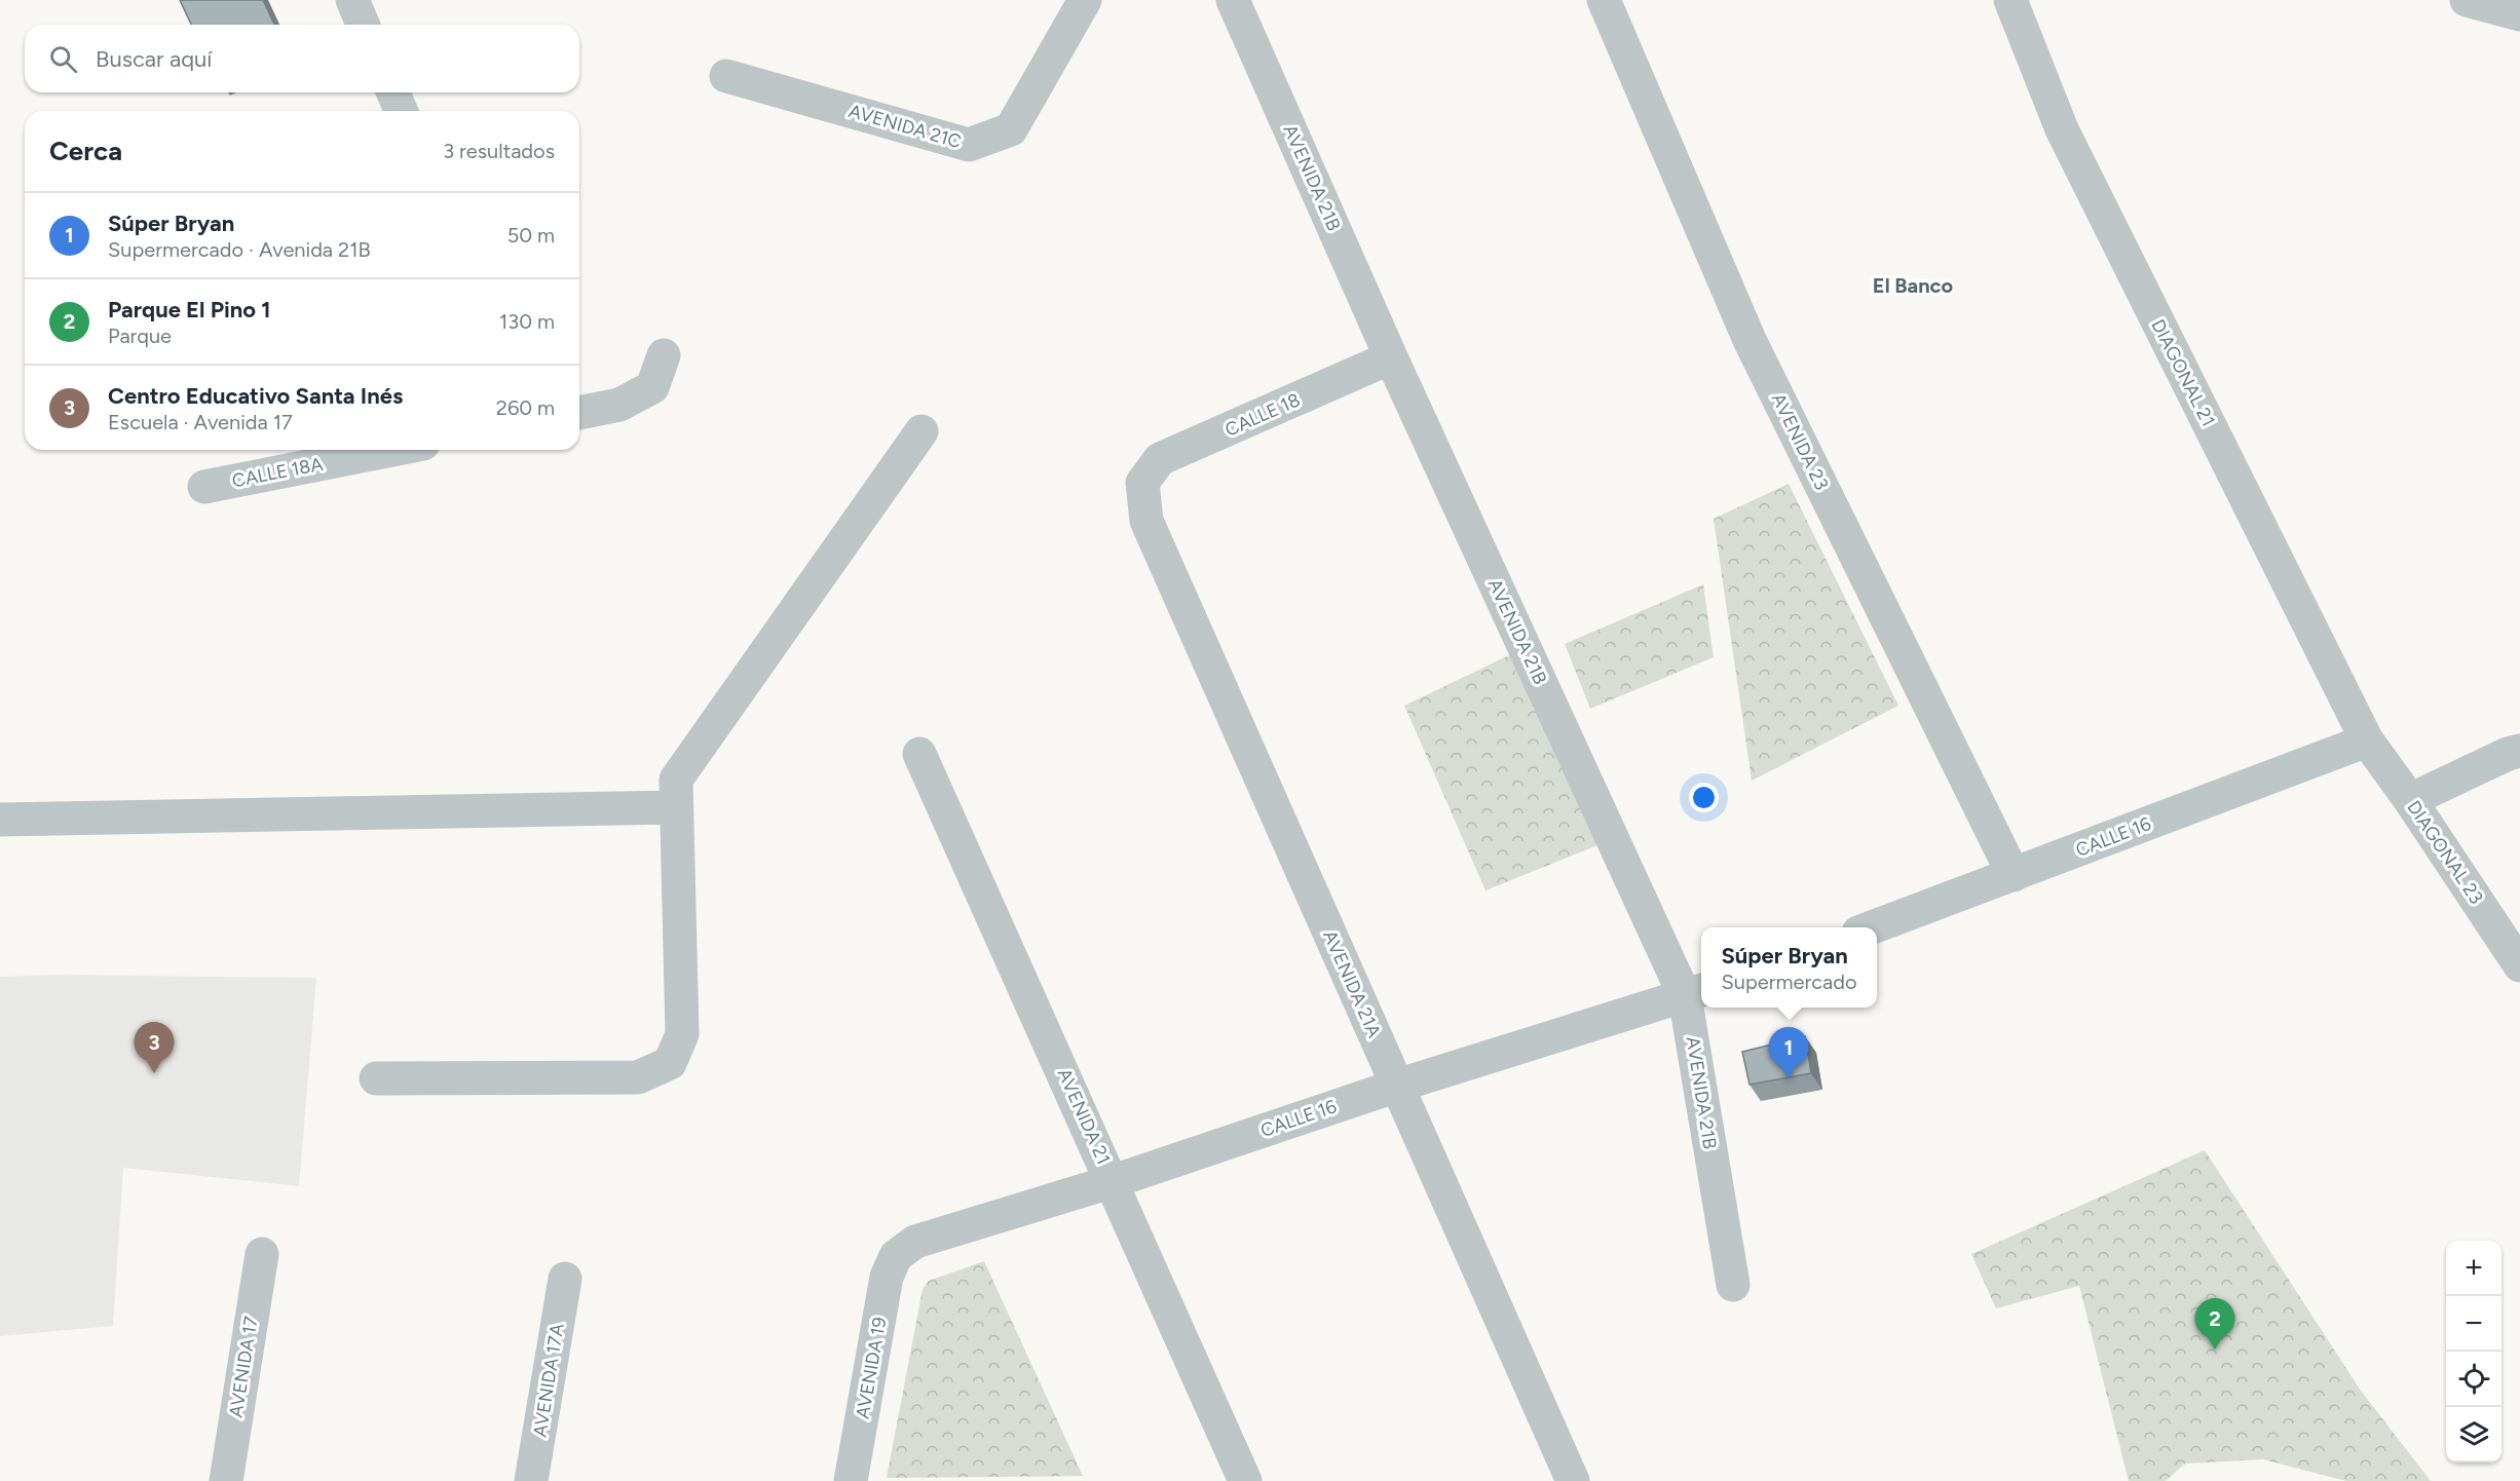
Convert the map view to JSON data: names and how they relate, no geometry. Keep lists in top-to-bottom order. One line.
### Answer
{"streets":{"street":["AVENIDA 21C","AVENIDA 21B","DIAGONAL 21","CALLE 18","AVENIDA 23","CALLE 18A","CALLE 16","DIAGONAL 23","AVENIDA 21A","AVENIDA 21","AVENIDA 17","AVENIDA 19","AVENIDA 17A"]},"crossings":[["AVENIDA 21B","CALLE 18"],["AVENIDA 21B","CALLE 16"],["DIAGONAL 21","CALLE 16"],["DIAGONAL 21","DIAGONAL 23"],["CALLE 18","AVENIDA 21A"],["AVENIDA 23","CALLE 16"],["CALLE 16","DIAGONAL 23"],["CALLE 16","AVENIDA 21A"],["CALLE 16","AVENIDA 21"],["CALLE 16","AVENIDA 19"]],"districts":["El Banco"],"page":{"search":"Buscar aquí","heading":["Cerca","3 resultados"],"list":[{"mark":"1","name":"Súper Bryan","note":"Supermercado · Avenida 21B","value":"50 m"},{"mark":"2","name":"Parque El Pino 1","note":"Parque","value":"130 m"},{"mark":"3","name":"Centro Educativo Santa Inés","note":"Escuela · Avenida 17","value":"260 m"}],"popup":["Súper Bryan","Supermercado"],"pins":["3","1","2"],"map_buttons":["+","−"]}}
